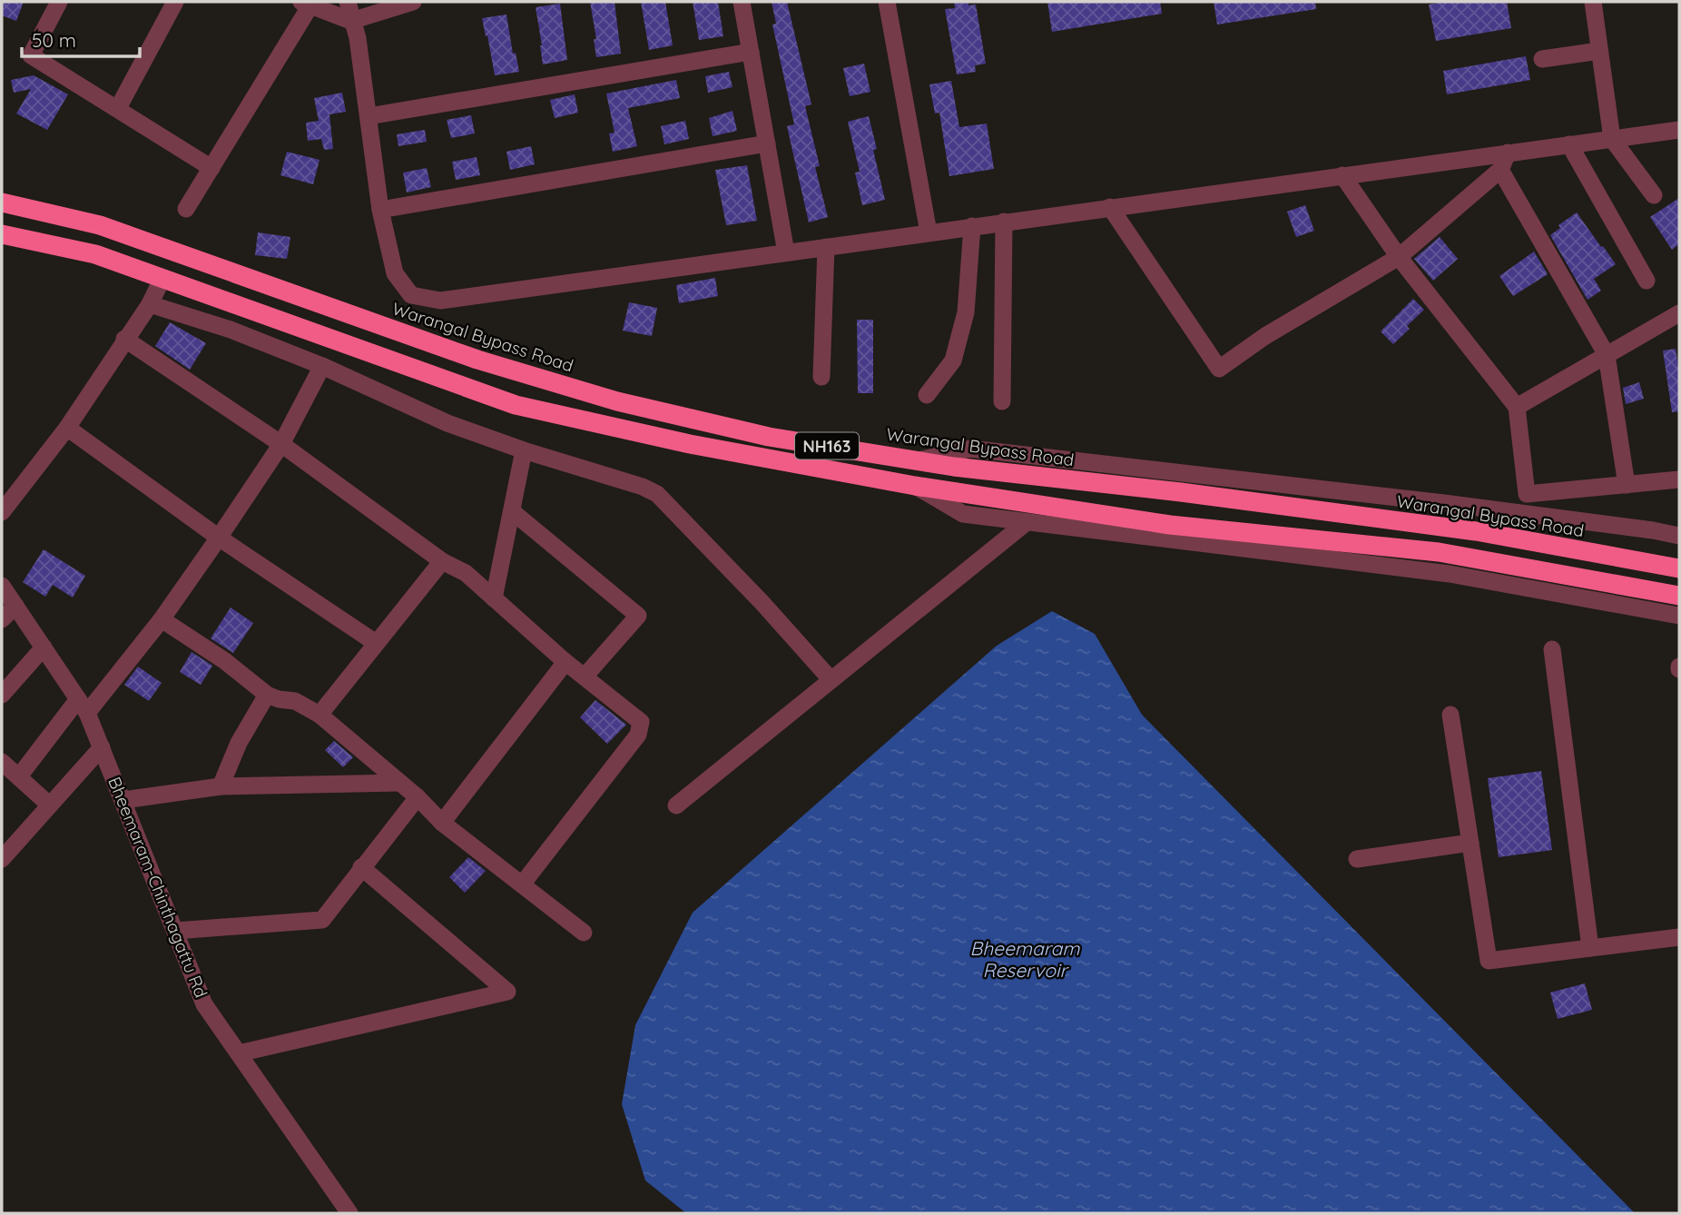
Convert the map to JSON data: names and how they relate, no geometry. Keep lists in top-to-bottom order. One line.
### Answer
{"streets":{"highway":["Warangal Bypass Road","NH163"],"street":["Bheemaram-Chinthagattu Rd"]},"water":["Bheemaram Reservoir"],"scale_bar":"50 m"}
